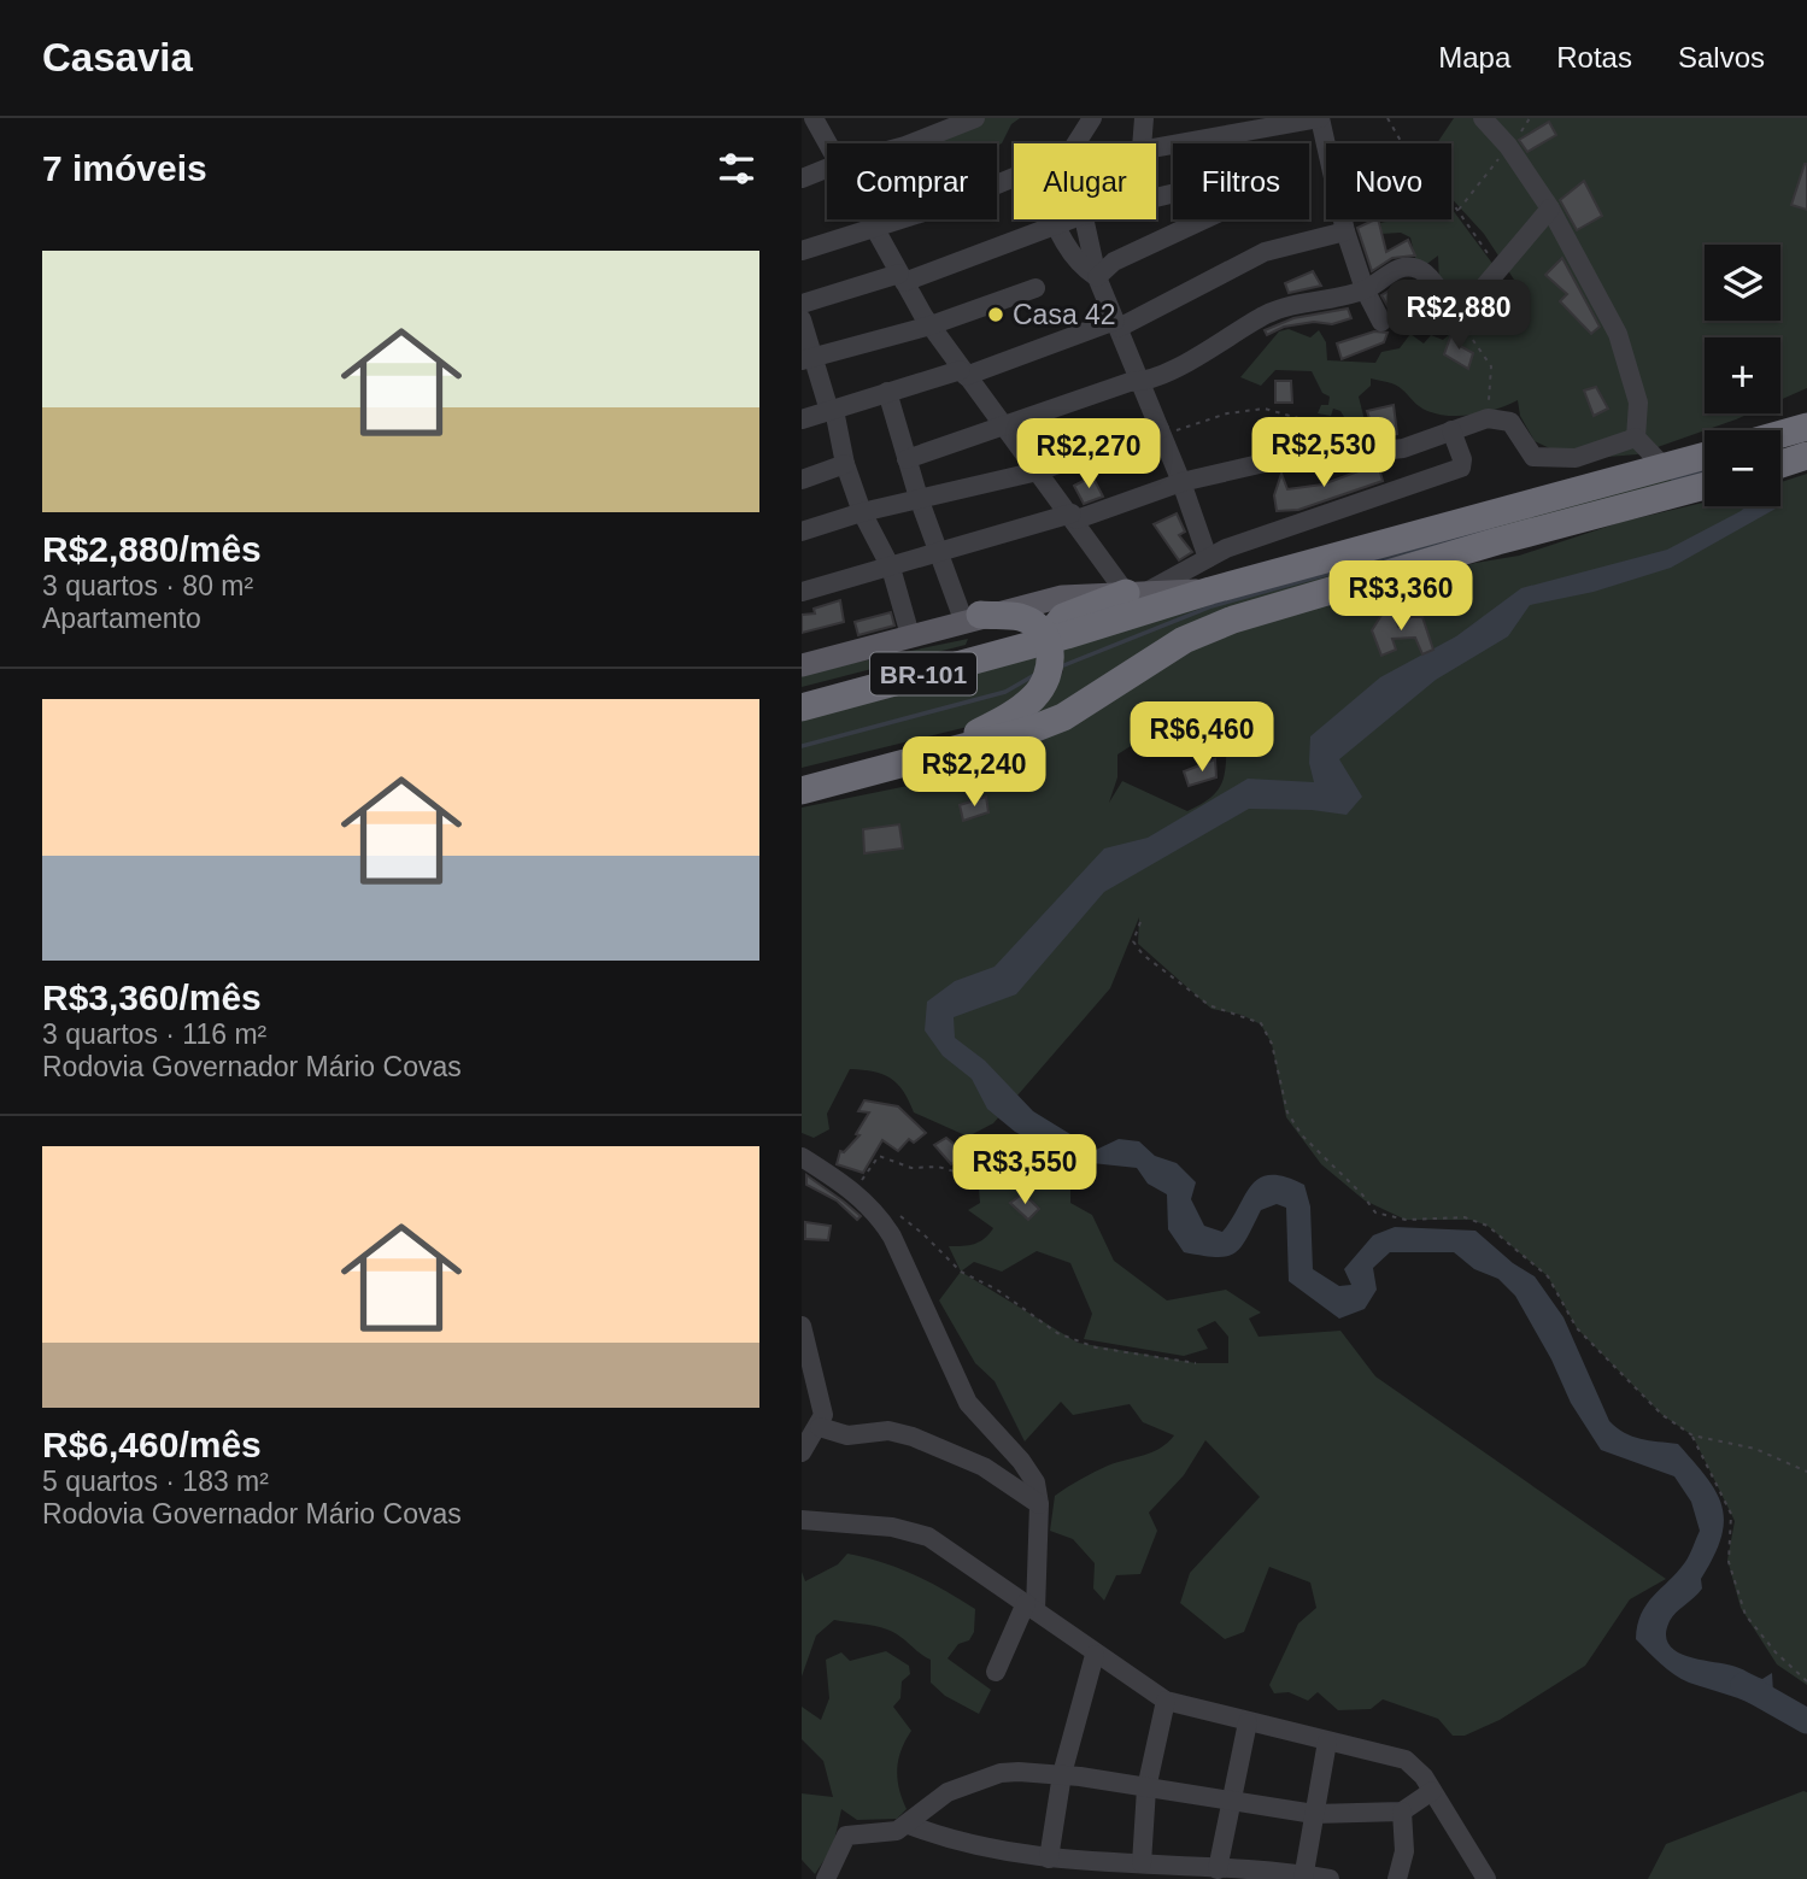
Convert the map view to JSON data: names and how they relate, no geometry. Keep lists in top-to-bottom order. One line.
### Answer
{"streets":{"highway":["BR-101"]},"places":["Casa 42"],"page":{"header":"Casavia","nav":["Mapa","Rotas","Salvos"],"heading":"7 imóveis","chip":["Comprar","Alugar","Filtros","Novo"],"list":[{"name":"R$2,880/mês","note":"3 quartos · 80 m² · Apartamento"},{"name":"R$3,360/mês","note":"3 quartos · 116 m² · Rodovia Governador Mário Covas"},{"name":"R$6,460/mês","note":"5 quartos · 183 m² · Rodovia Governador Mário Covas"}],"map_buttons":["+","−"],"price":["R$2,880","R$2,530","R$2,270","R$3,360","R$6,460","R$2,240","R$3,550"]}}
